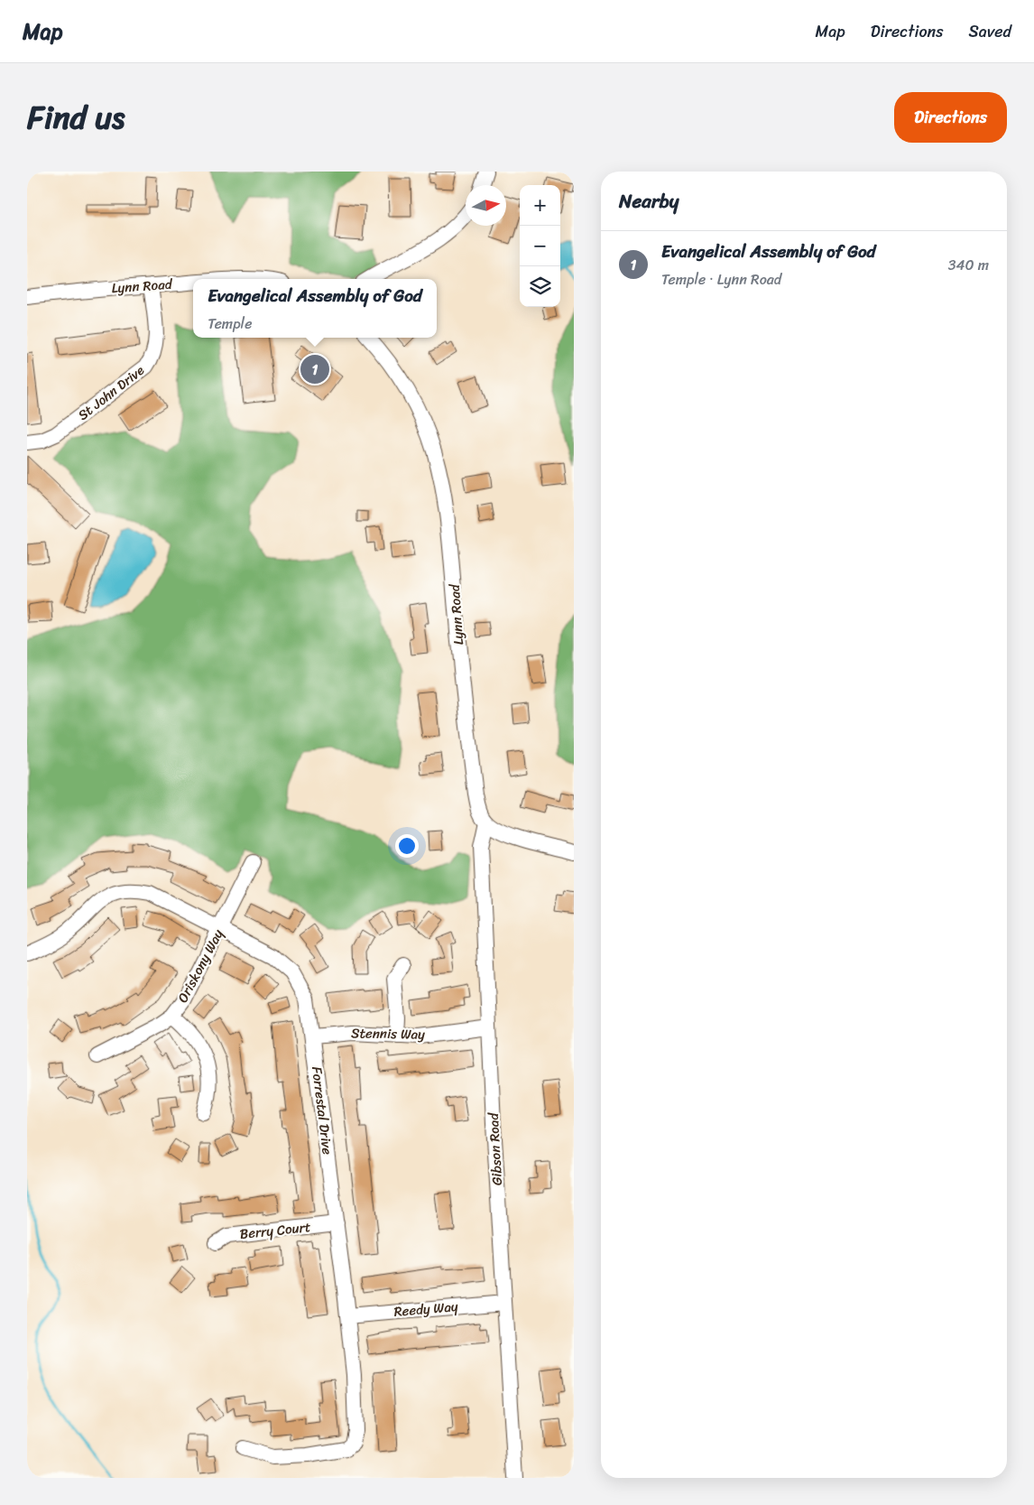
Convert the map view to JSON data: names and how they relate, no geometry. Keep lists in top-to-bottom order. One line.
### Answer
{"streets":{"street":["Lynn Road","St John Drive","Oriskony Way","Stennis Way","Forrestal Drive","Gibson Road","Berry Court","Reedy Way"]},"crossings":[["Lynn Road","St John Drive"],["Lynn Road","Gibson Road"],["Oriskony Way","Forrestal Drive"],["Stennis Way","Forrestal Drive"],["Stennis Way","Gibson Road"],["Forrestal Drive","Berry Court"],["Forrestal Drive","Reedy Way"],["Gibson Road","Reedy Way"]],"north":"right","page":{"header":"Map","nav":["Map","Directions","Saved"],"title":"Find us","buttons":"Directions","heading":"Nearby","map_buttons":["+","−"],"list":[{"mark":"1","name":"Evangelical Assembly of God","note":"Temple · Lynn Road","value":"340 m"}],"popup":["Evangelical Assembly of God","Temple"],"pins":"1"}}
